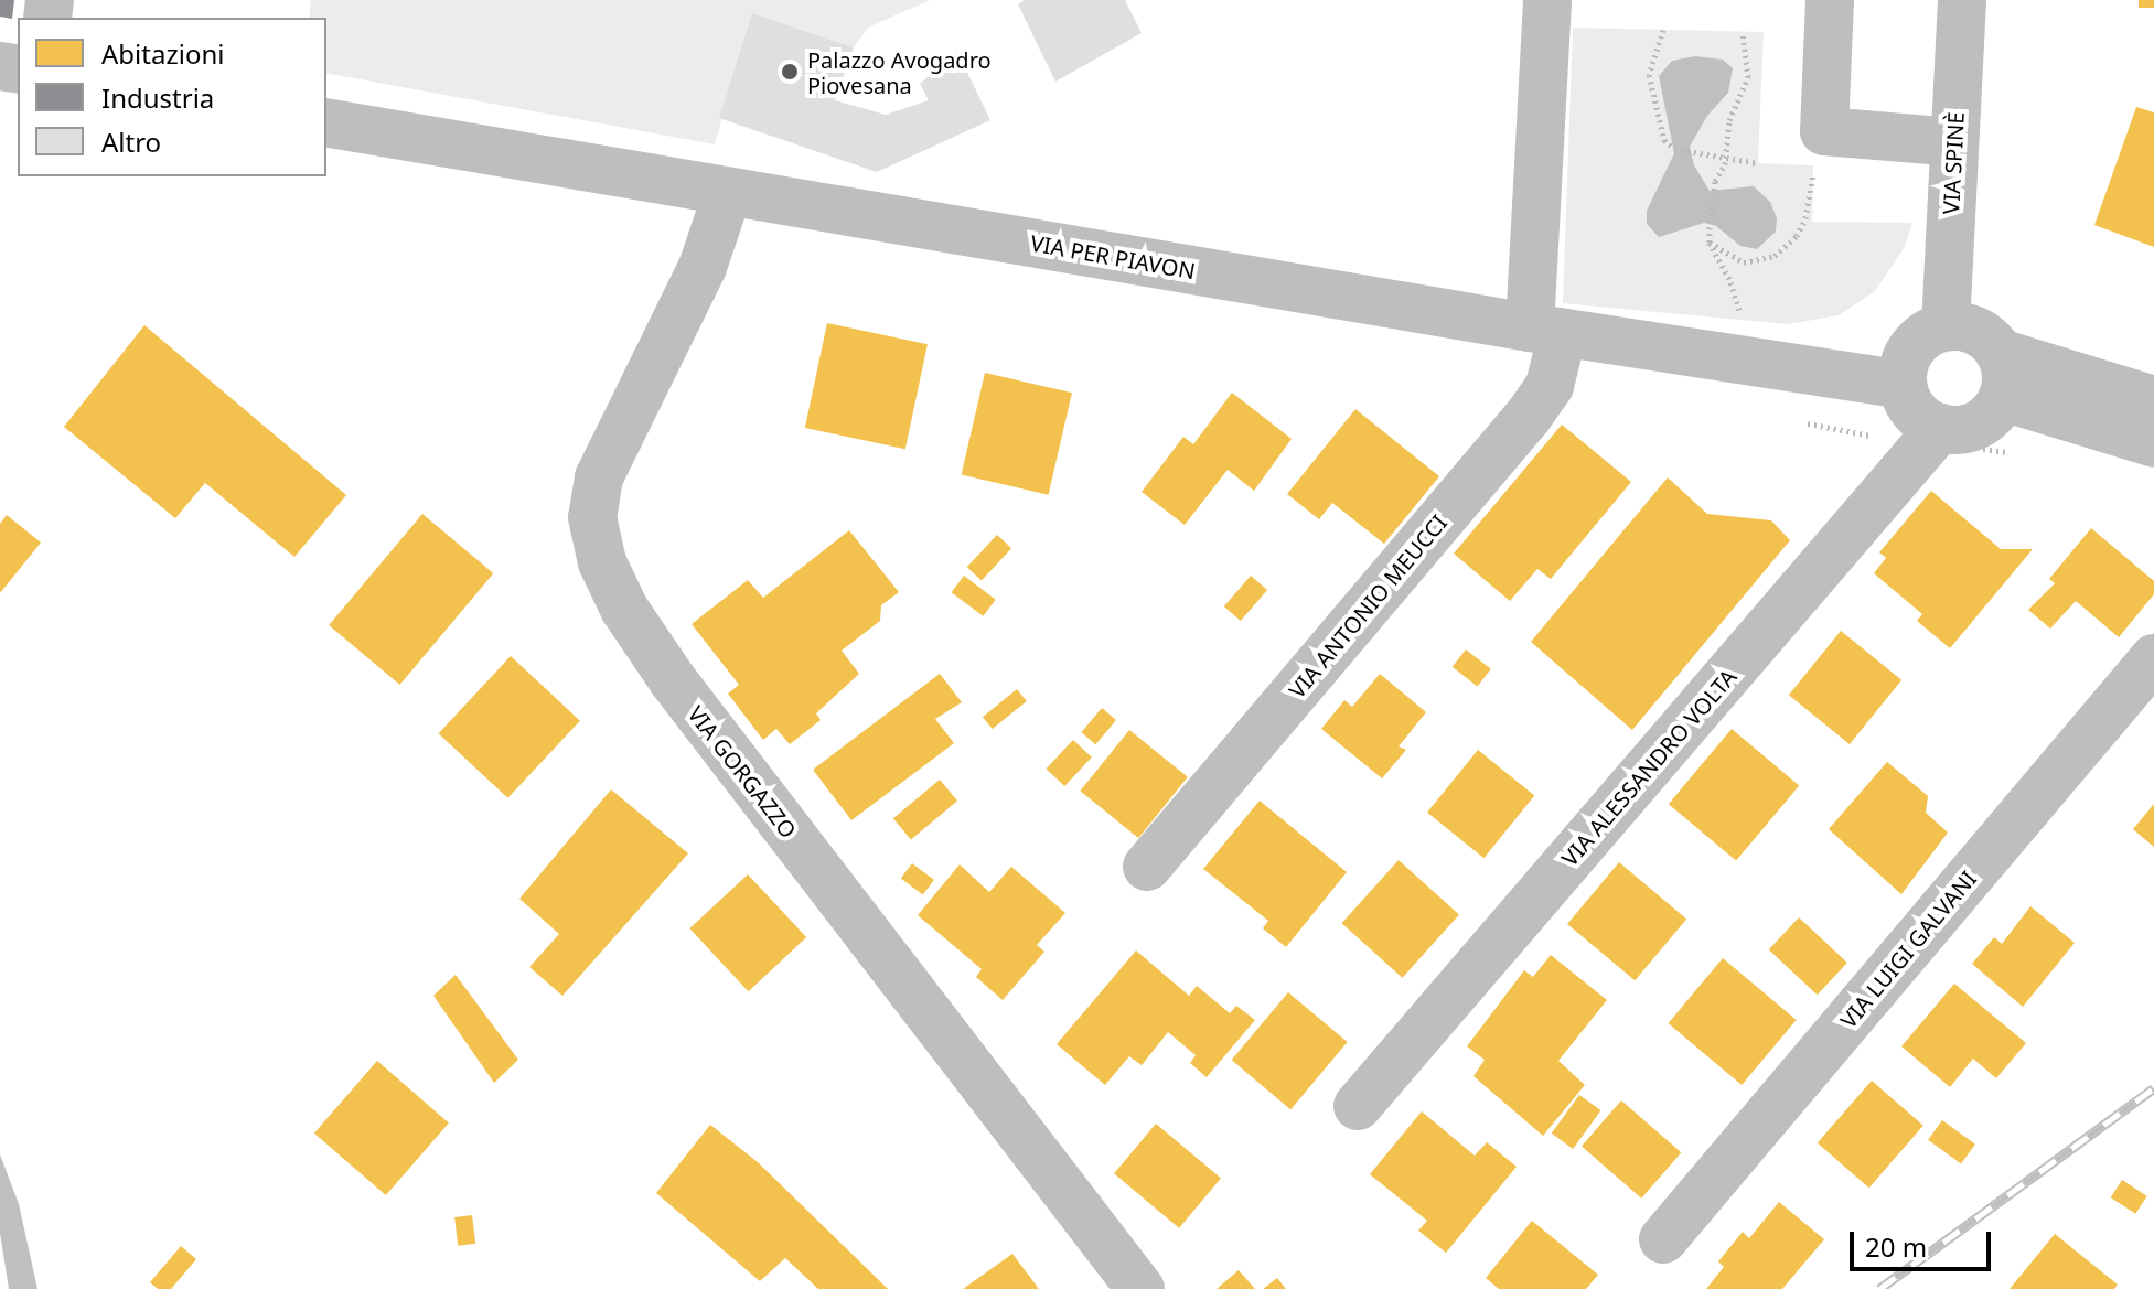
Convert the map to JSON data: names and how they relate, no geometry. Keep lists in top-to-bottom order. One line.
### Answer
{"streets":{"street":["VIA SPINÈ","VIA PER PIAVON","VIA ANTONIO MEUCCI","VIA ALESSANDRO VOLTA","VIA GORGAZZO","VIA LUIGI GALVANI"]},"crossings":[["VIA SPINÈ","VIA PER PIAVON"],["VIA SPINÈ","VIA ALESSANDRO VOLTA"],["VIA PER PIAVON","VIA ANTONIO MEUCCI"],["VIA PER PIAVON","VIA ALESSANDRO VOLTA"],["VIA PER PIAVON","VIA GORGAZZO"]],"places":["Palazzo Avogadro Piovesana"],"legend":["Abitazioni","Industria","Altro"],"scale_bar":"20 m"}
